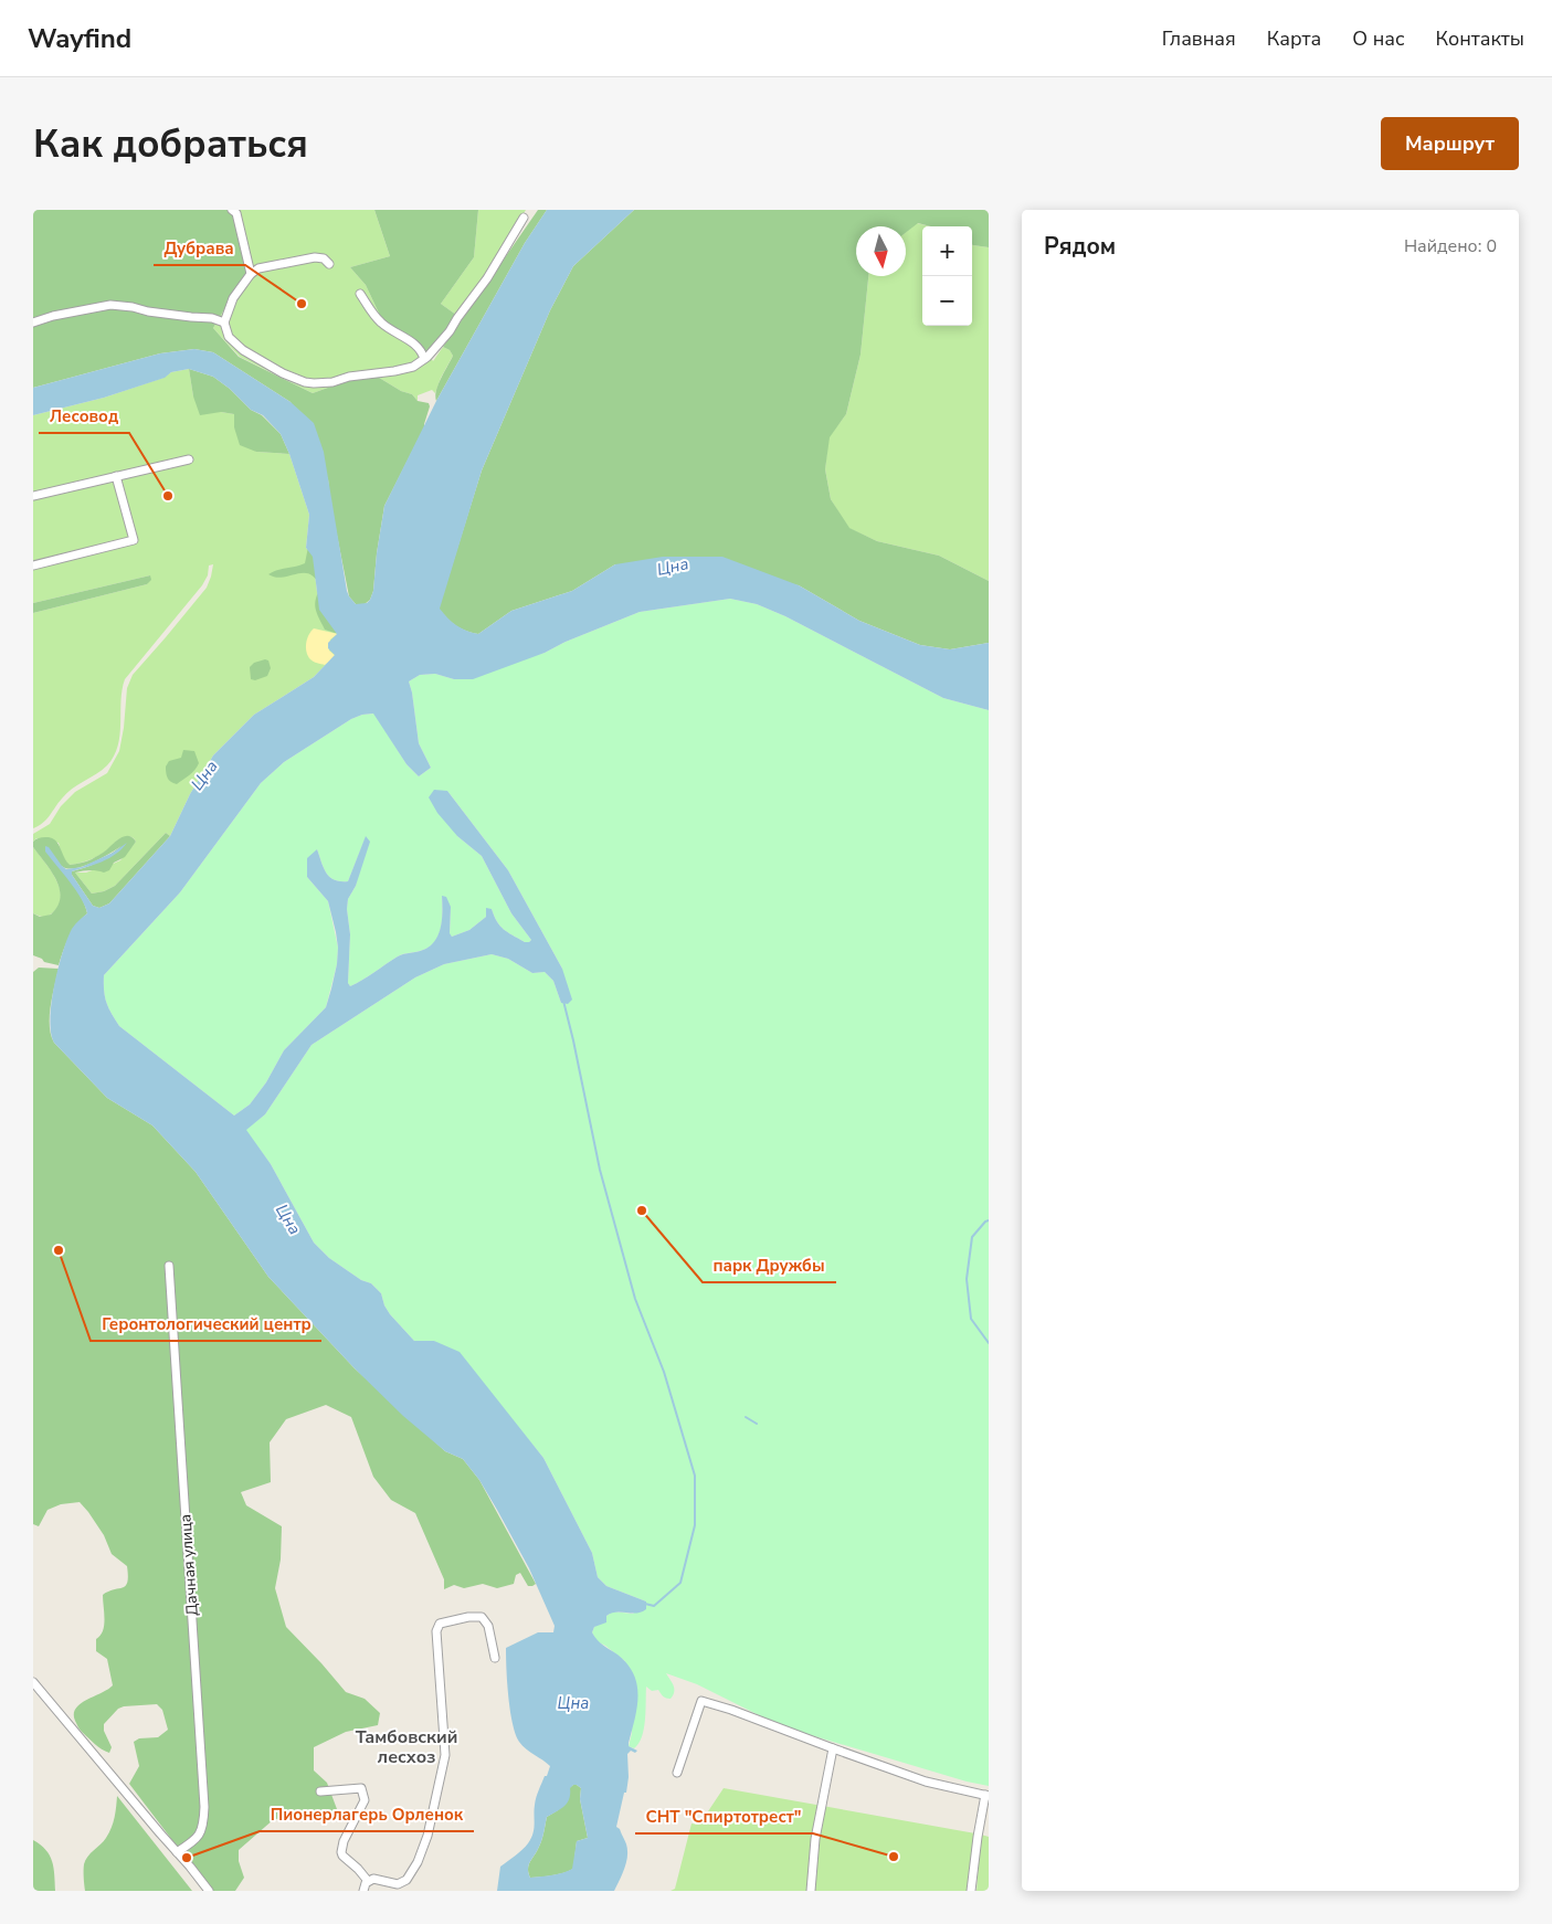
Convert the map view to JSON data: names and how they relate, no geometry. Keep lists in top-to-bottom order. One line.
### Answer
{"streets":{"street":["Дачная улица"]},"districts":["Тамбовский лесхоз"],"water":["Цна"],"places":["Дубрава","Лесовод","парк Дружбы","Геронтологический центр","СНТ \"Спиртотрест\"","Пионерлагерь Орленок"],"north":"bottom","page":{"header":"Wayfind","nav":["Главная","Карта","О нас","Контакты"],"buttons":"Маршрут","title":"Как добраться","heading":["Рядом","Найдено: 0"],"map_buttons":["+","−"]}}
